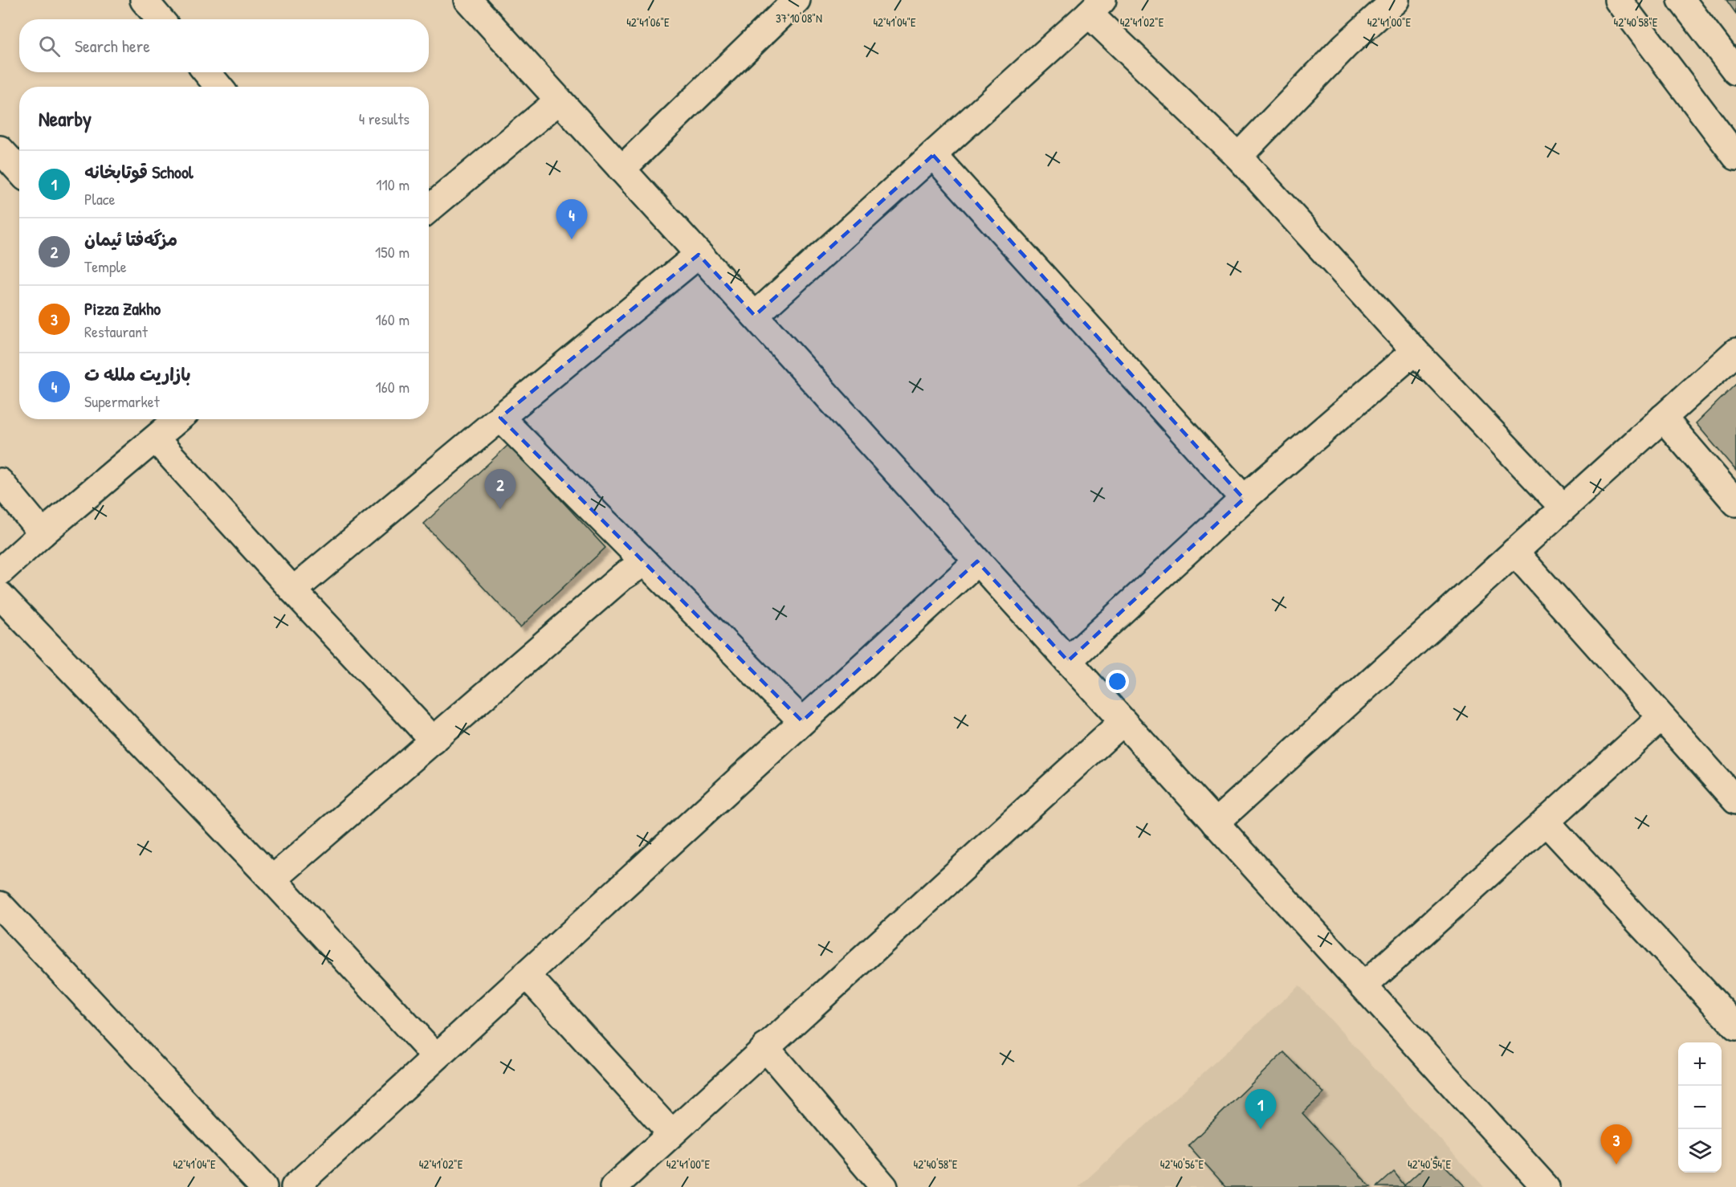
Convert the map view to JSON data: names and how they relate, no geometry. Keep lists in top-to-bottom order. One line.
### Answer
{"page":{"search":"Search here","heading":["Nearby","4 results"],"list":[{"mark":"1","name":"قوتابخانه‌ School","note":"Place","value":"110 m"},{"mark":"2","name":"مزگەفتا ئيمان","note":"Temple","value":"150 m"},{"mark":"3","name":"Pizza Zakho","note":"Restaurant","value":"160 m"},{"mark":"4","name":"بازاريت ملله ت","note":"Supermarket","value":"160 m"}],"pins":["4","2","1","3"],"map_buttons":["+","−"]},"coordinates":["37°10'08\"N","42°41'04\"E","42°41'00\"E","42°41'06\"E","42°41'02\"E","42°40'58\"E","42°40'56\"E","42°40'54\"E"]}
